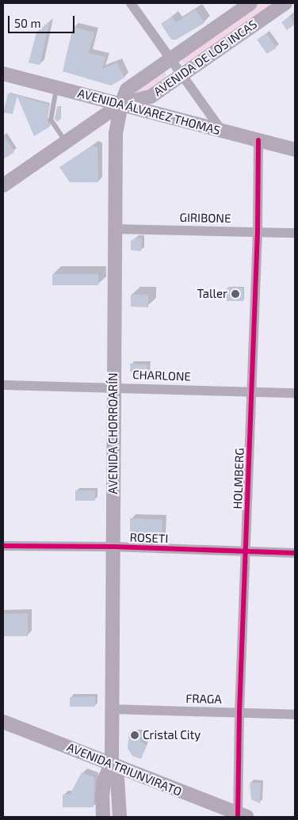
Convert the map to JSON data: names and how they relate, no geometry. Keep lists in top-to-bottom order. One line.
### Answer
{"streets":{"main road":["AVENIDA DE LOS INCAS","AVENIDA ÁLVAREZ THOMAS","AVENIDA CHORROARÍN","AVENIDA TRIUNVIRATO"],"street":["GIRIBONE","CHARLONE","HOLMBERG","ROSETI","FRAGA"]},"crossings":[["AVENIDA DE LOS INCAS","AVENIDA ÁLVAREZ THOMAS"],["AVENIDA DE LOS INCAS","AVENIDA CHORROARÍN"],["AVENIDA ÁLVAREZ THOMAS","AVENIDA CHORROARÍN"],["AVENIDA ÁLVAREZ THOMAS","HOLMBERG"],["GIRIBONE","AVENIDA CHORROARÍN"],["GIRIBONE","HOLMBERG"],["CHARLONE","AVENIDA CHORROARÍN"],["CHARLONE","HOLMBERG"],["AVENIDA CHORROARÍN","ROSETI"],["AVENIDA CHORROARÍN","FRAGA"],["AVENIDA CHORROARÍN","AVENIDA TRIUNVIRATO"],["HOLMBERG","ROSETI"],["HOLMBERG","FRAGA"],["HOLMBERG","AVENIDA TRIUNVIRATO"]],"places":["Taller","Cristal City"],"scale_bar":"50 m"}
